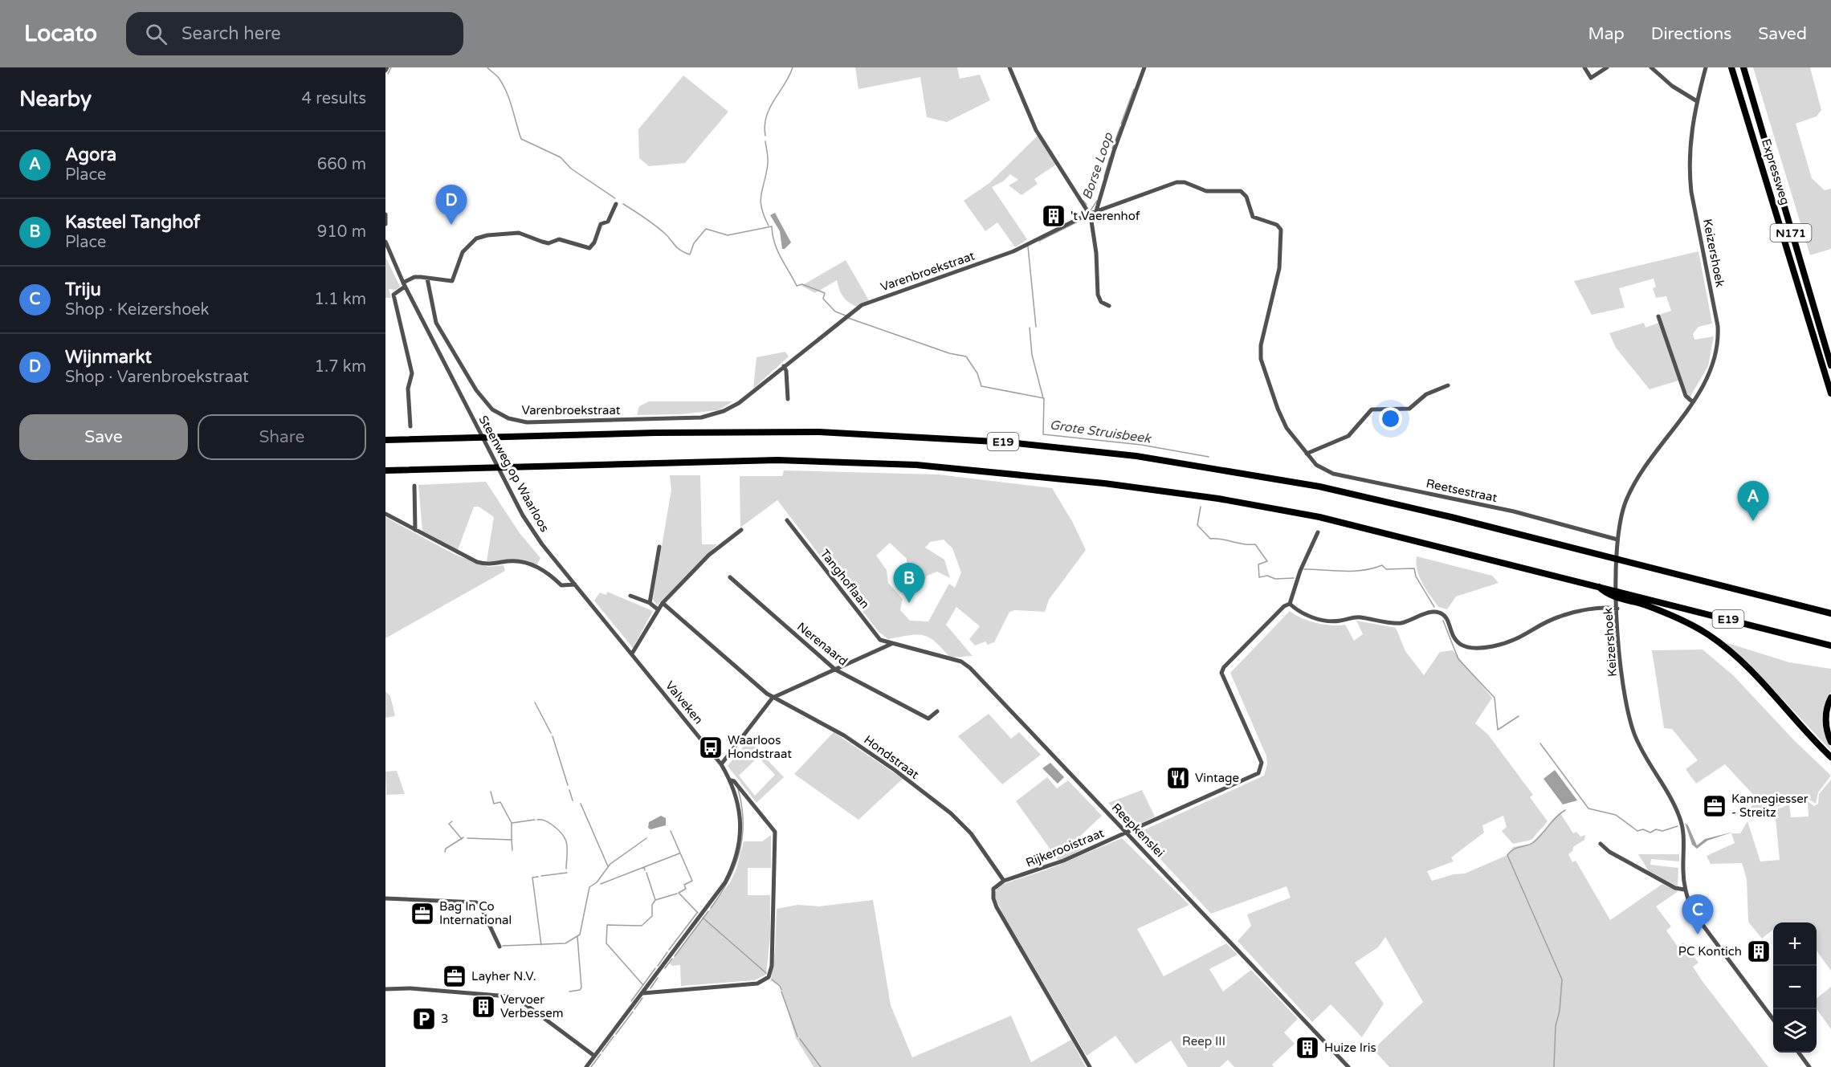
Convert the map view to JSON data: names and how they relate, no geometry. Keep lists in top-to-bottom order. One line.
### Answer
{"streets":{"highway":["Expressweg","N171","E19"],"street":["Keizershoek","Varenbroekstraat","Steenweg op Waarloos","Reetsestraat","Tanghoflaan","Nerenaard","Valveken","Hondstraat","Reepkenslei","Rijkerooistraat"]},"crossings":[["Keizershoek","Reetsestraat"],["Varenbroekstraat","Reetsestraat"],["Steenweg op Waarloos","Valveken"],["Tanghoflaan","Reepkenslei"],["Hondstraat","Rijkerooistraat"],["Reepkenslei","Rijkerooistraat"]],"water":["Borse Loop","Grote Struisbeek"],"parks":["Reep III"],"places":{"building":["'t Vaerenhof","PC Kontich","Vervoer Verbessem","Huize Iris"],"bus stop":["Waarloos Hondstraat"],"restaurant":["Vintage"],"office":["Kannegiesser - Streitz","Bag In Co International","Layher N.V."],"parking":["3"]},"page":{"header":"Locato","search":"Search here","nav":["Map","Directions","Saved"],"heading":["Nearby","4 results"],"list":[{"mark":"A","name":"Agora","note":"Place","value":"660 m"},{"mark":"B","name":"Kasteel Tanghof","note":"Place","value":"910 m"},{"mark":"C","name":"Triju","note":"Shop · Keizershoek","value":"1.1 km"},{"mark":"D","name":"Wijnmarkt","note":"Shop · Varenbroekstraat","value":"1.7 km"}],"pins":["D","A","B","C"],"buttons":["Save","Share"],"map_buttons":["+","−"]}}
